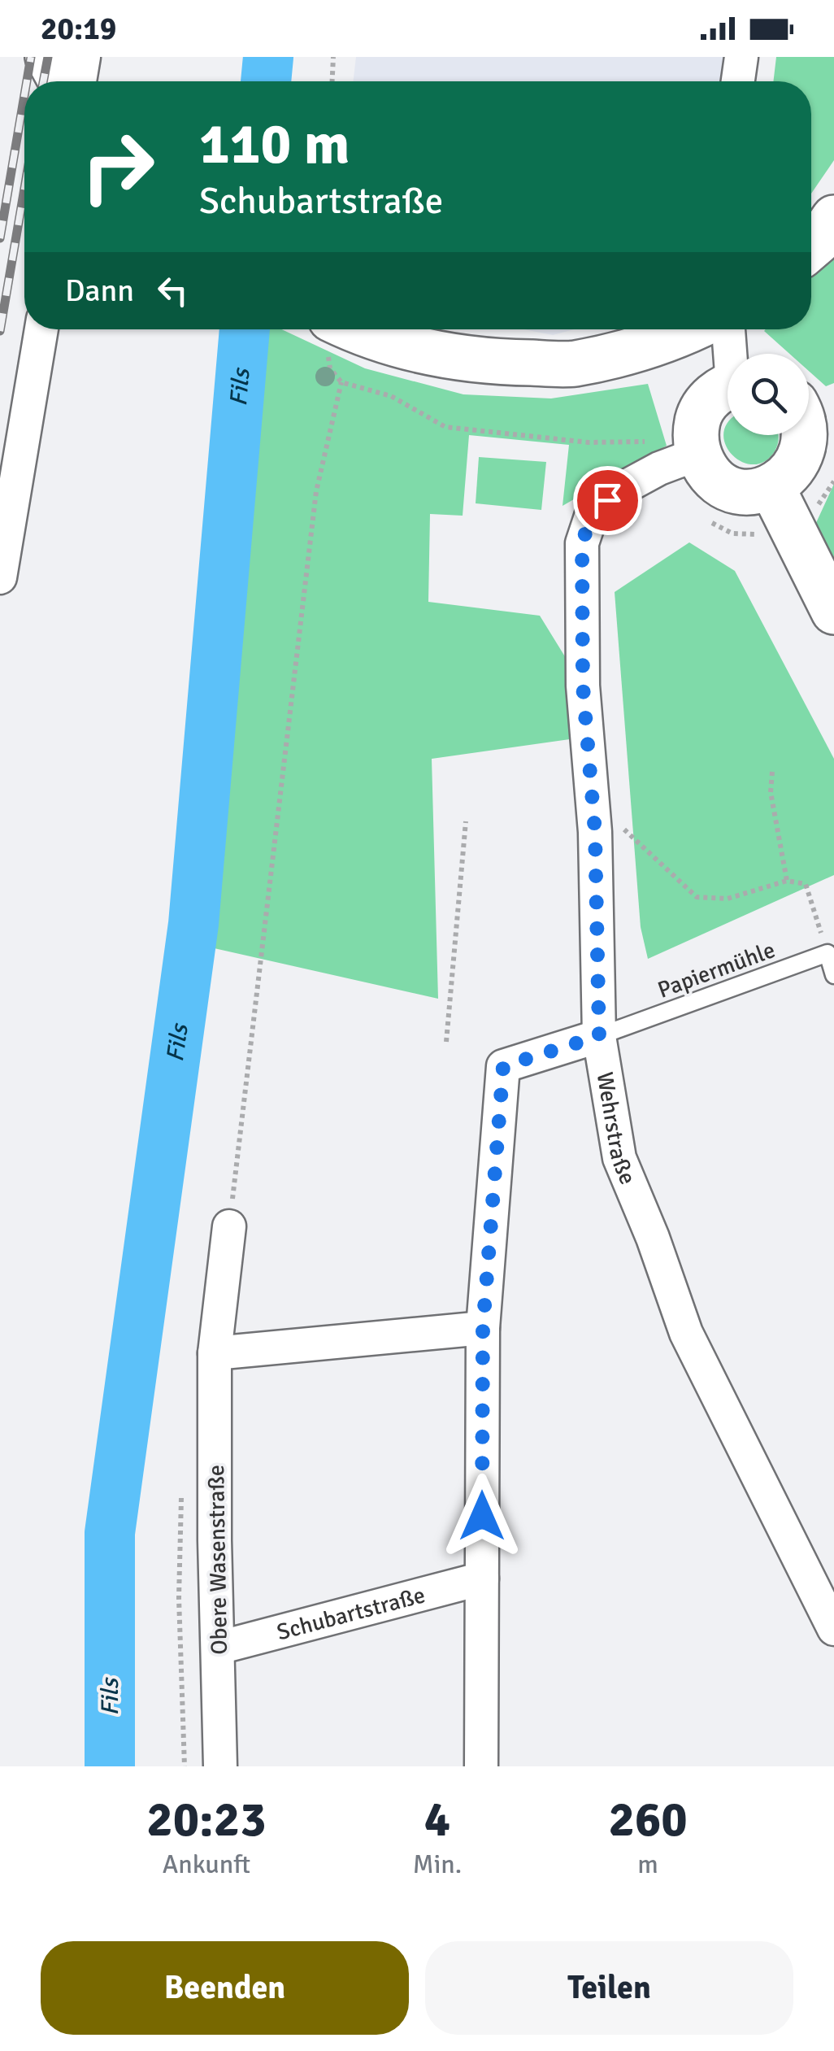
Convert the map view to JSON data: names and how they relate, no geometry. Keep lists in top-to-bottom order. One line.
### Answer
{"streets":{"street":["Wehrstraße","Obere Wasenstraße","Schubartstraße"],"lane":["Papiermühle"]},"crossings":[["Papiermühle","Wehrstraße"],["Obere Wasenstraße","Schubartstraße"]],"water":["Fils"],"page":{"status":"20:19","turn":["110 m","Schubartstraße"],"then":"Dann","eta":["20:23","Ankunft","4","Min.","260","m"],"buttons":["Beenden","Teilen"]}}
